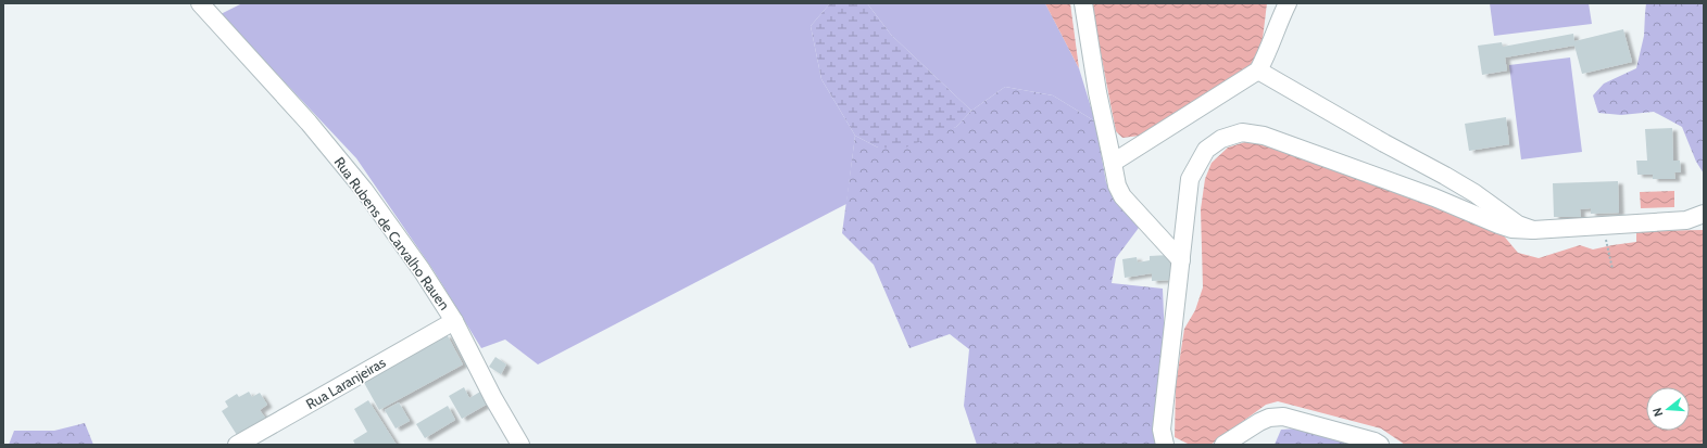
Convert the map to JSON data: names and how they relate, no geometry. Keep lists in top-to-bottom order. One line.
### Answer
{"streets":{"street":["Rua Rubens de Carvalho Rauen","Rua Laranjeiras"]},"crossings":[["Rua Rubens de Carvalho Rauen","Rua Laranjeiras"]],"north":"left"}
